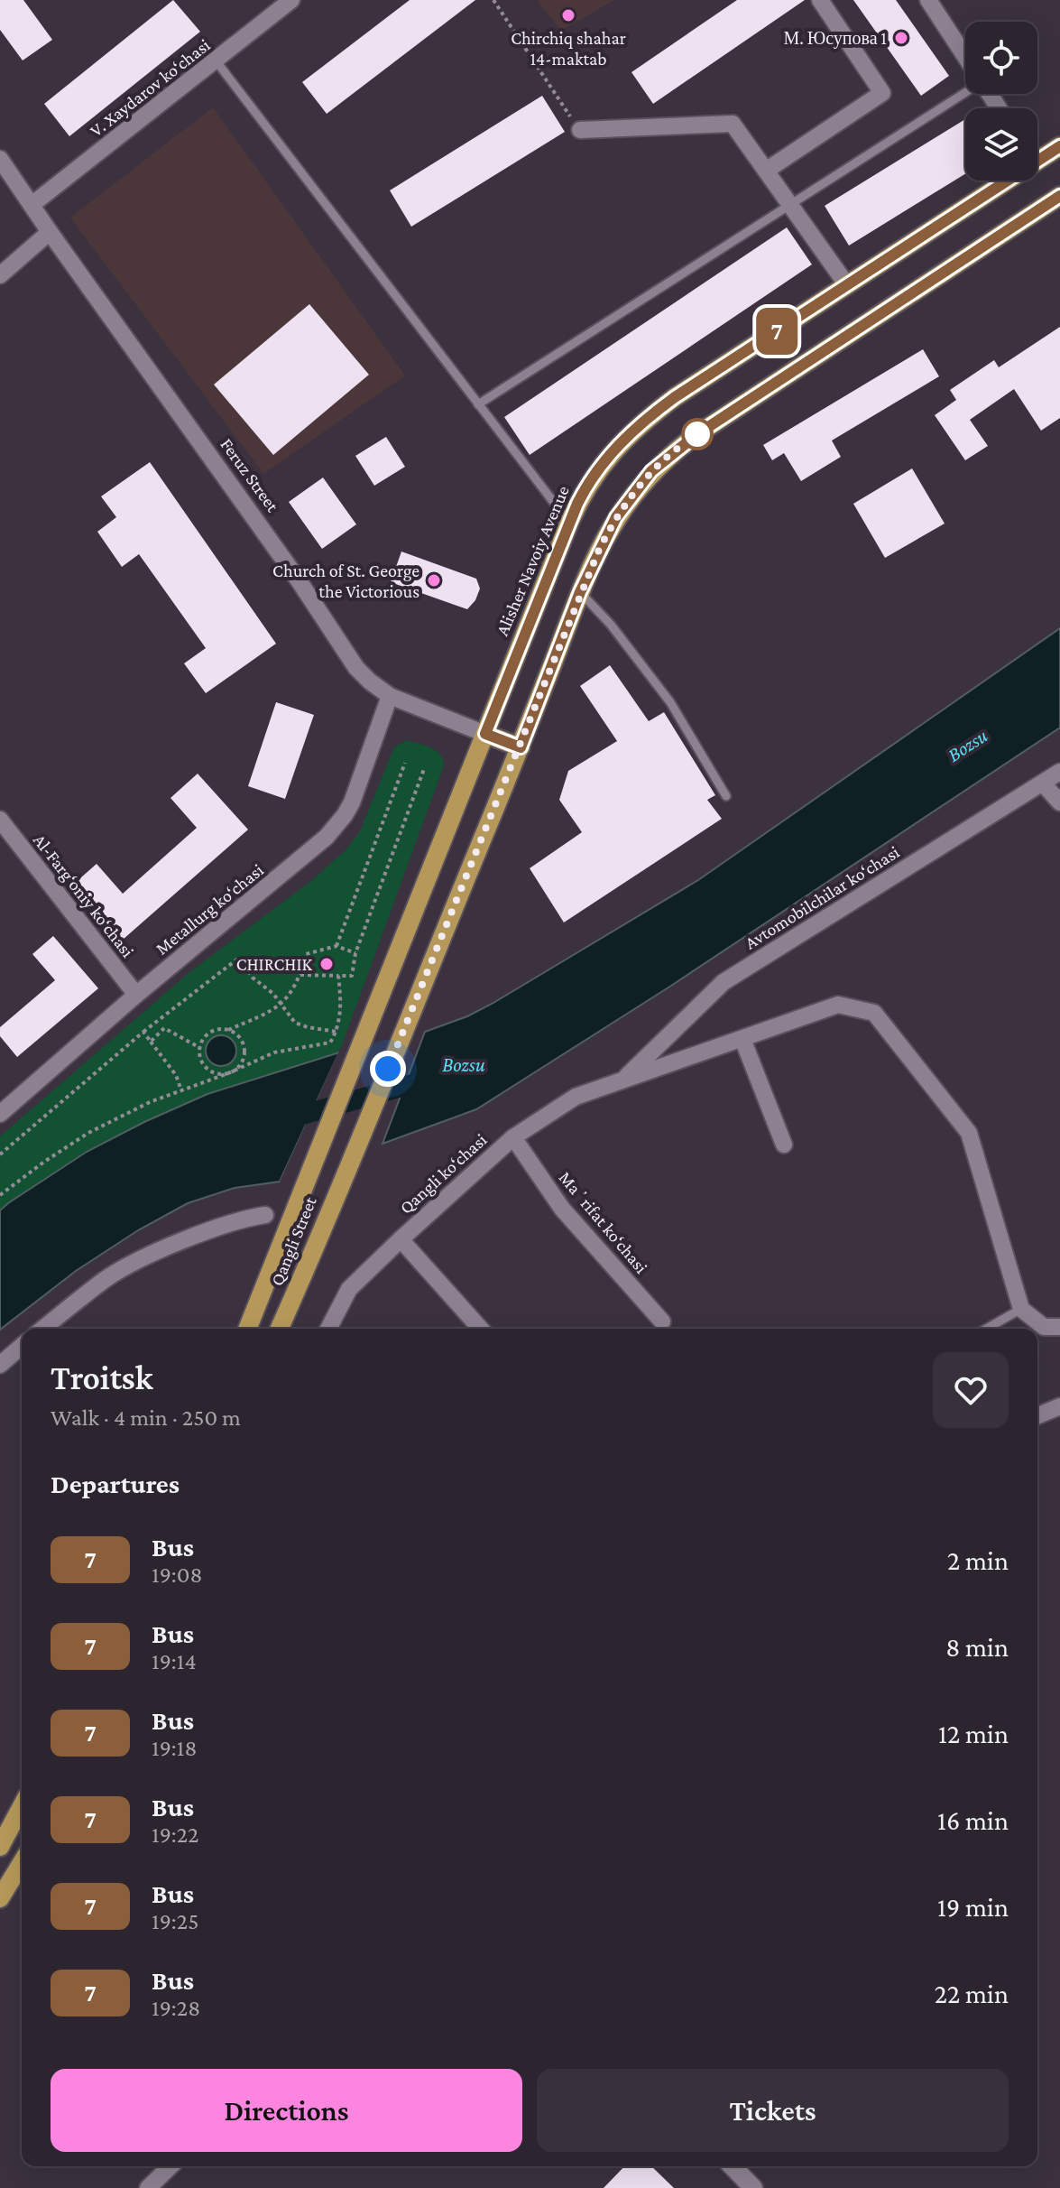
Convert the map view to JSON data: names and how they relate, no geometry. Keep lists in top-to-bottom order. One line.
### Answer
{"streets":{"main road":["Feruz Street","Alisher Navoiy Avenue","Qangli Street"],"street":["V. Xaydarov ko‘chasi","Al-Farg‘oniy ko‘chasi","Avtomobilchilar ko‘chasi","Metallurg ko‘chasi","Qangli ko‘chasi","Maʼrifat ko‘chasi"]},"crossings":[["V. Xaydarov ko‘chasi","Feruz Street"],["Feruz Street","Alisher Navoiy Avenue"],["Feruz Street","Metallurg ko‘chasi"],["Feruz Street","Qangli Street"],["Alisher Navoiy Avenue","Qangli Street"],["Al-Farg‘oniy ko‘chasi","Metallurg ko‘chasi"],["Qangli ko‘chasi","Maʼrifat ko‘chasi"]],"water":["Bozsu"],"places":["Chirchiq shahar 14-maktab","М. Юсупова 1","Church of St. George the Victorious","CHIRCHIK"],"lines":["bus line 7"],"page":{"on_map":"7","heading":[["Troitsk","Walk · 4 min · 250 m"],"Departures"],"list":[{"mark":"7","name":"Bus","note":"19:08","value":"2 min"},{"mark":"7","name":"Bus","note":"19:14","value":"8 min"},{"mark":"7","name":"Bus","note":"19:18","value":"12 min"},{"mark":"7","name":"Bus","note":"19:22","value":"16 min"},{"mark":"7","name":"Bus","note":"19:25","value":"19 min"},{"mark":"7","name":"Bus","note":"19:28","value":"22 min"}],"buttons":["Directions","Tickets"]}}
